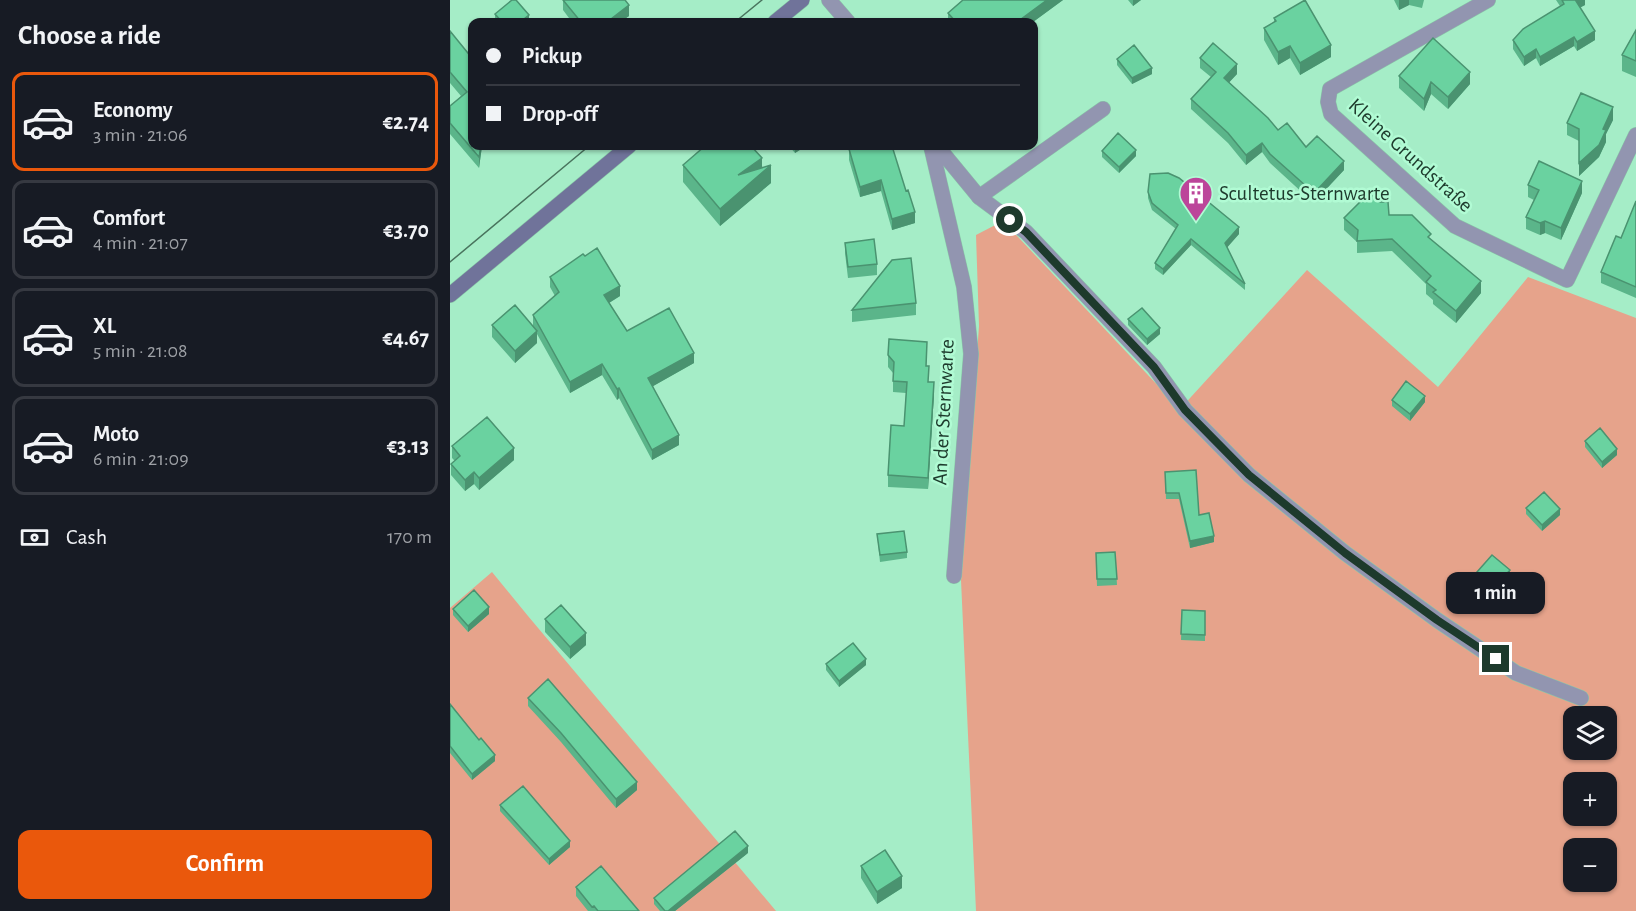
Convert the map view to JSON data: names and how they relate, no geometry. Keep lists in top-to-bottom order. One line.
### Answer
{"streets":{"street":["Kleine Grundstraße","An der Sternwarte"]},"places":{"building":["Scultetus-Sternwarte"]},"page":{"heading":"Choose a ride","banner":["Pickup","Drop-off"],"list":[{"name":"Economy","note":"3 min · 21:06","value":"€2.74"},{"name":"Comfort","note":"4 min · 21:07","value":"€3.70"},{"name":"XL","note":"5 min · 21:08","value":"€4.67"},{"name":"Moto","note":"6 min · 21:09","value":"€3.13"}],"pay":["Cash","170 m"],"bubble":"1 min","map_buttons":["+","−"],"buttons":"Confirm"}}
